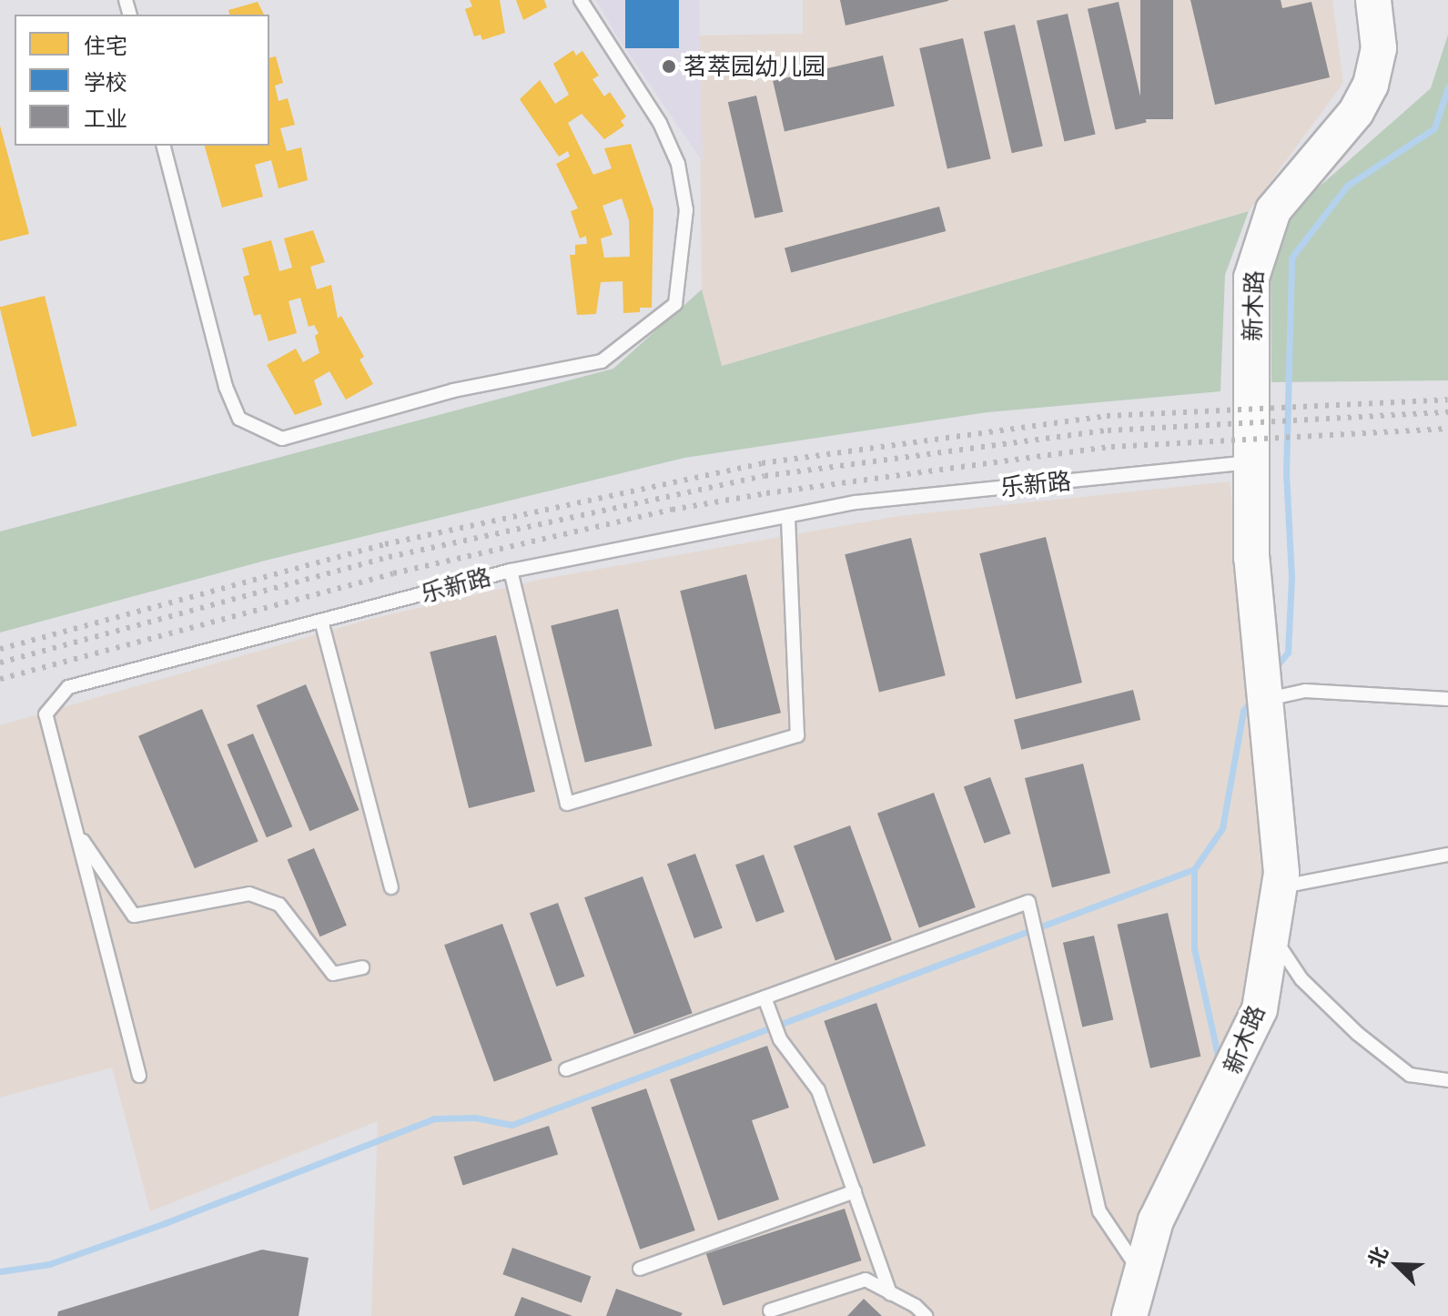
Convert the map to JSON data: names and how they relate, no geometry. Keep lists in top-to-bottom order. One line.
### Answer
{"streets":{"street":["新木路"],"lane":["乐新路"]},"crossings":[["新木路","乐新路"]],"places":["茗萃园幼儿园"],"legend":["住宅","学校","工业"],"north":"top left"}
